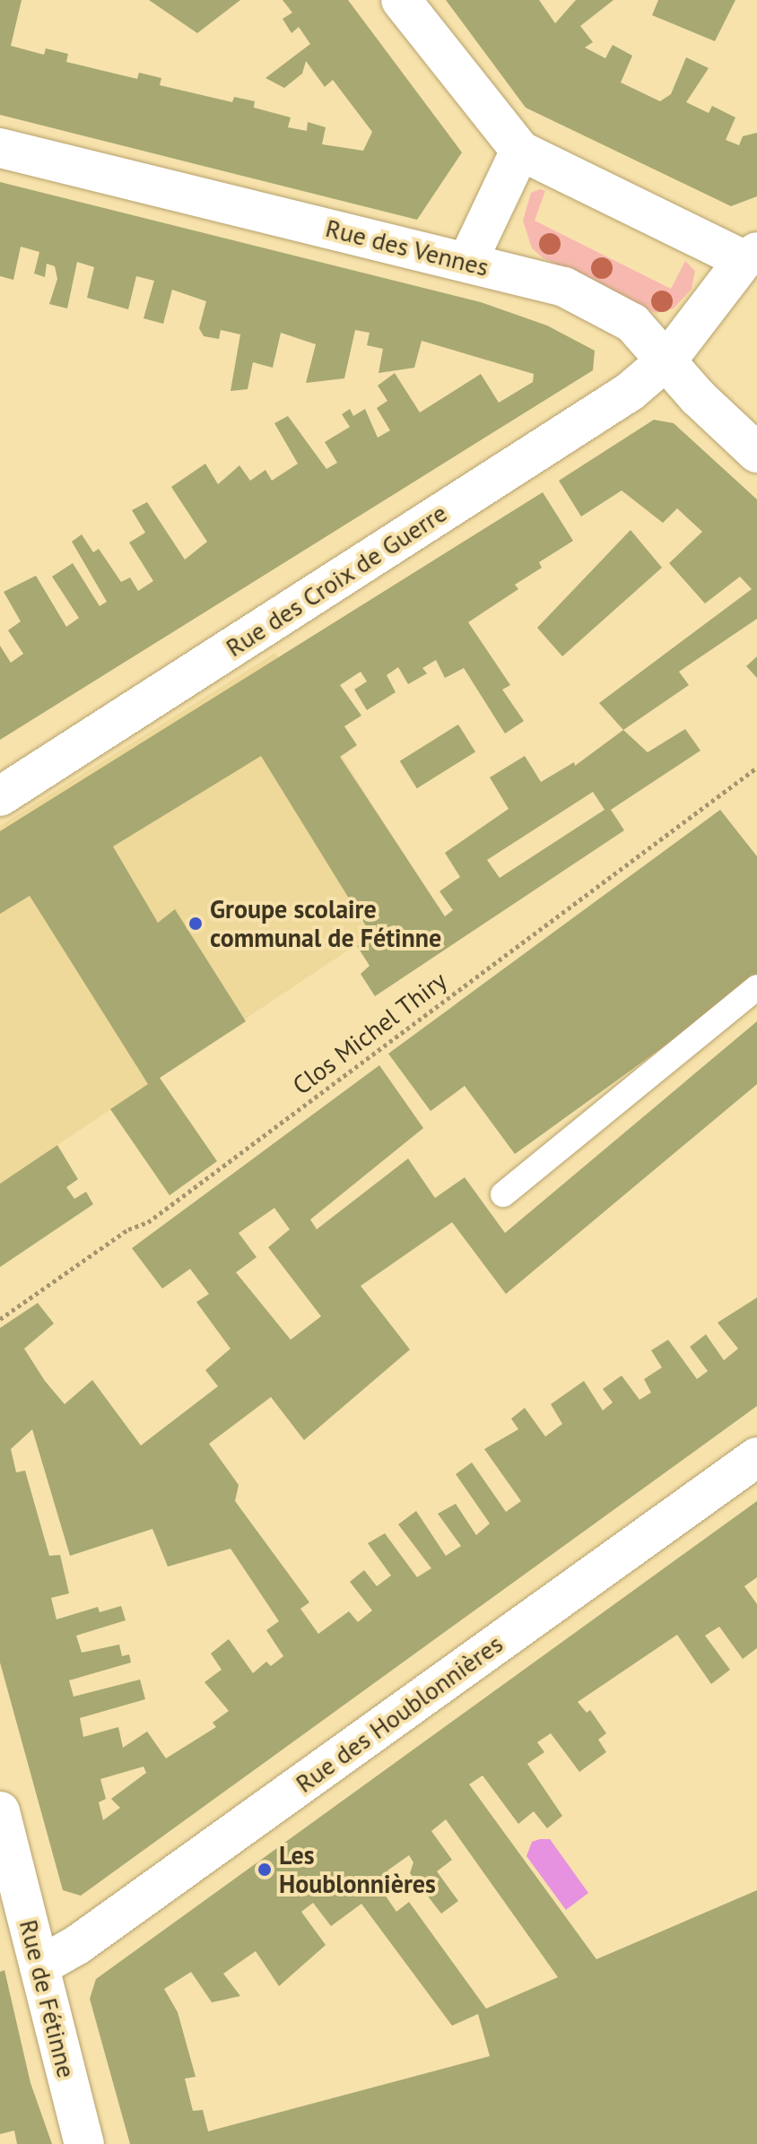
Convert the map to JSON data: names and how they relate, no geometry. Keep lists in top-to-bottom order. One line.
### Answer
{"streets":{"street":["Rue des Vennes","Rue des Croix de Guerre","Rue des Houblonnières","Rue de Fétinne"],"path":["Clos Michel Thiry"]},"crossings":[["Rue des Vennes","Rue des Croix de Guerre"],["Rue des Houblonnières","Rue de Fétinne"]],"places":["Groupe scolaire communal de Fétinne","Les Houblonnières"]}
